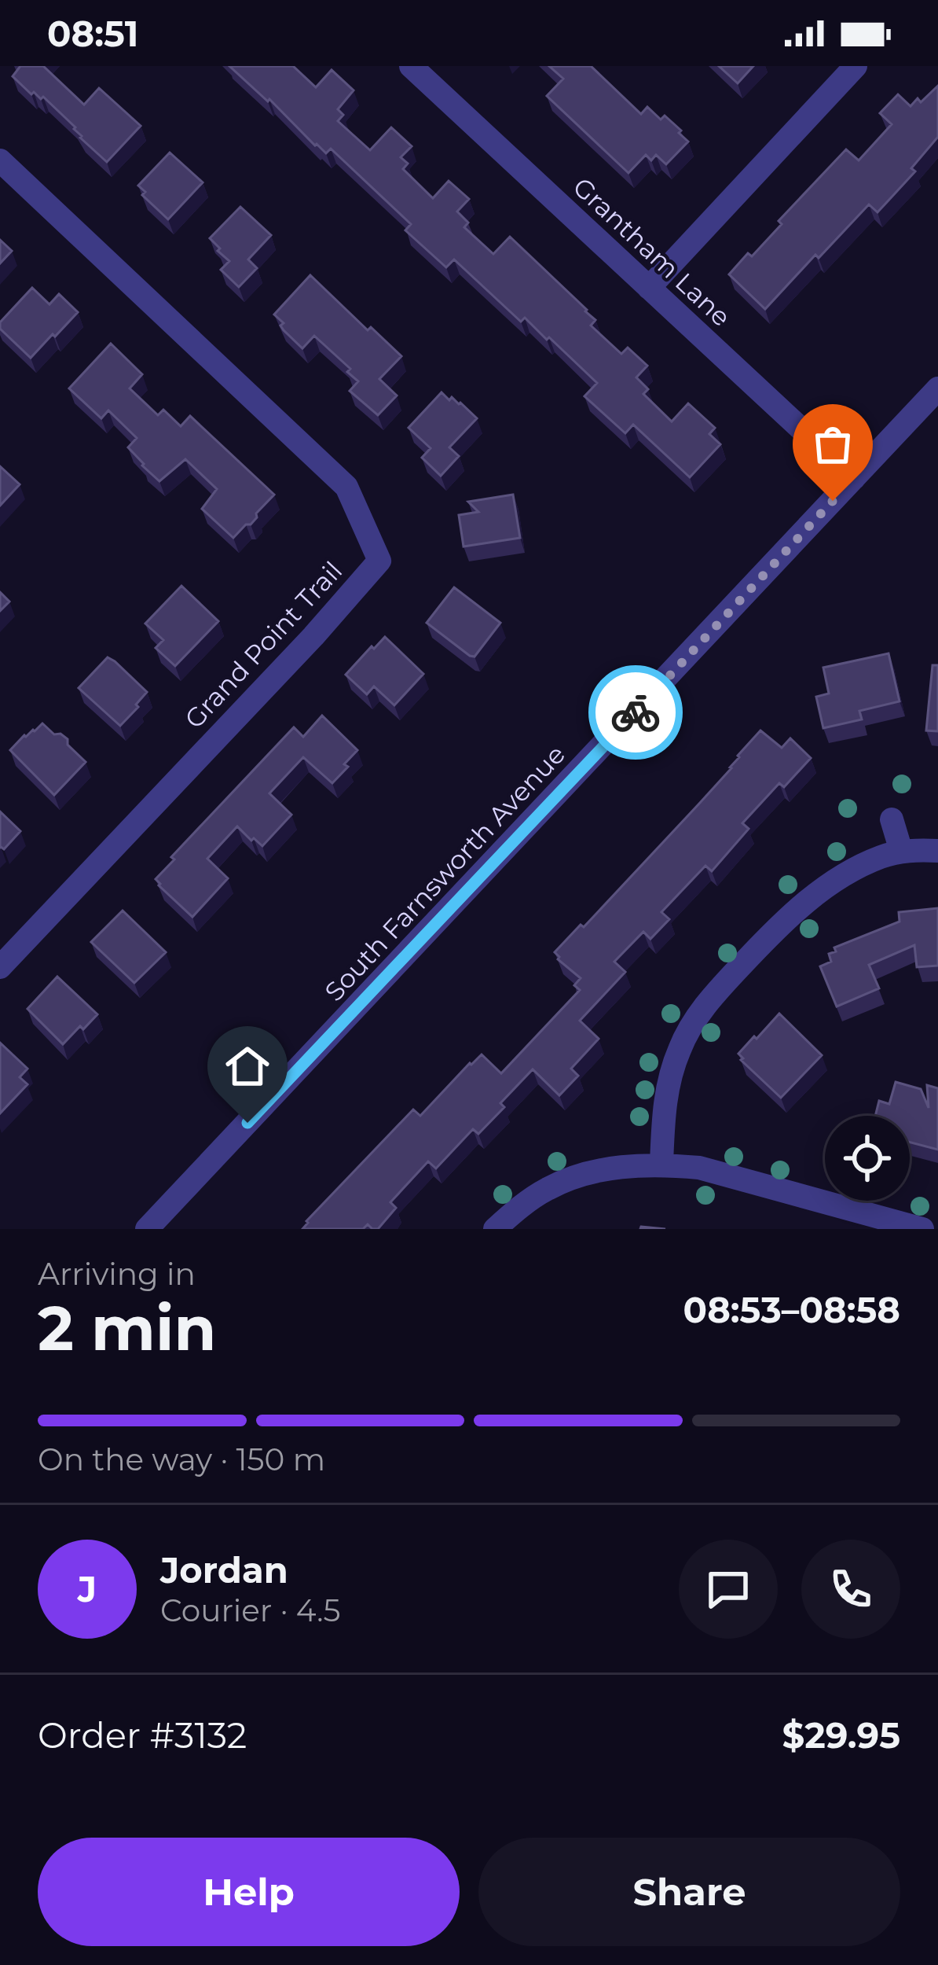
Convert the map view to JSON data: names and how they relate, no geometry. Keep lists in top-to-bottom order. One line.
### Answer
{"streets":{"street":["Grantham Lane","Grand Point Trail","South Farnsworth Avenue"]},"crossings":[["Grantham Lane","South Farnsworth Avenue"]],"page":{"status":"08:51","heading":["2 min","Arriving in","08:53–08:58"],"panel":["Jordan","Courier · 4.5","Order #3132","$29.95"],"bar":"On the way · 150 m","round":"J","buttons":["Help","Share"]}}
